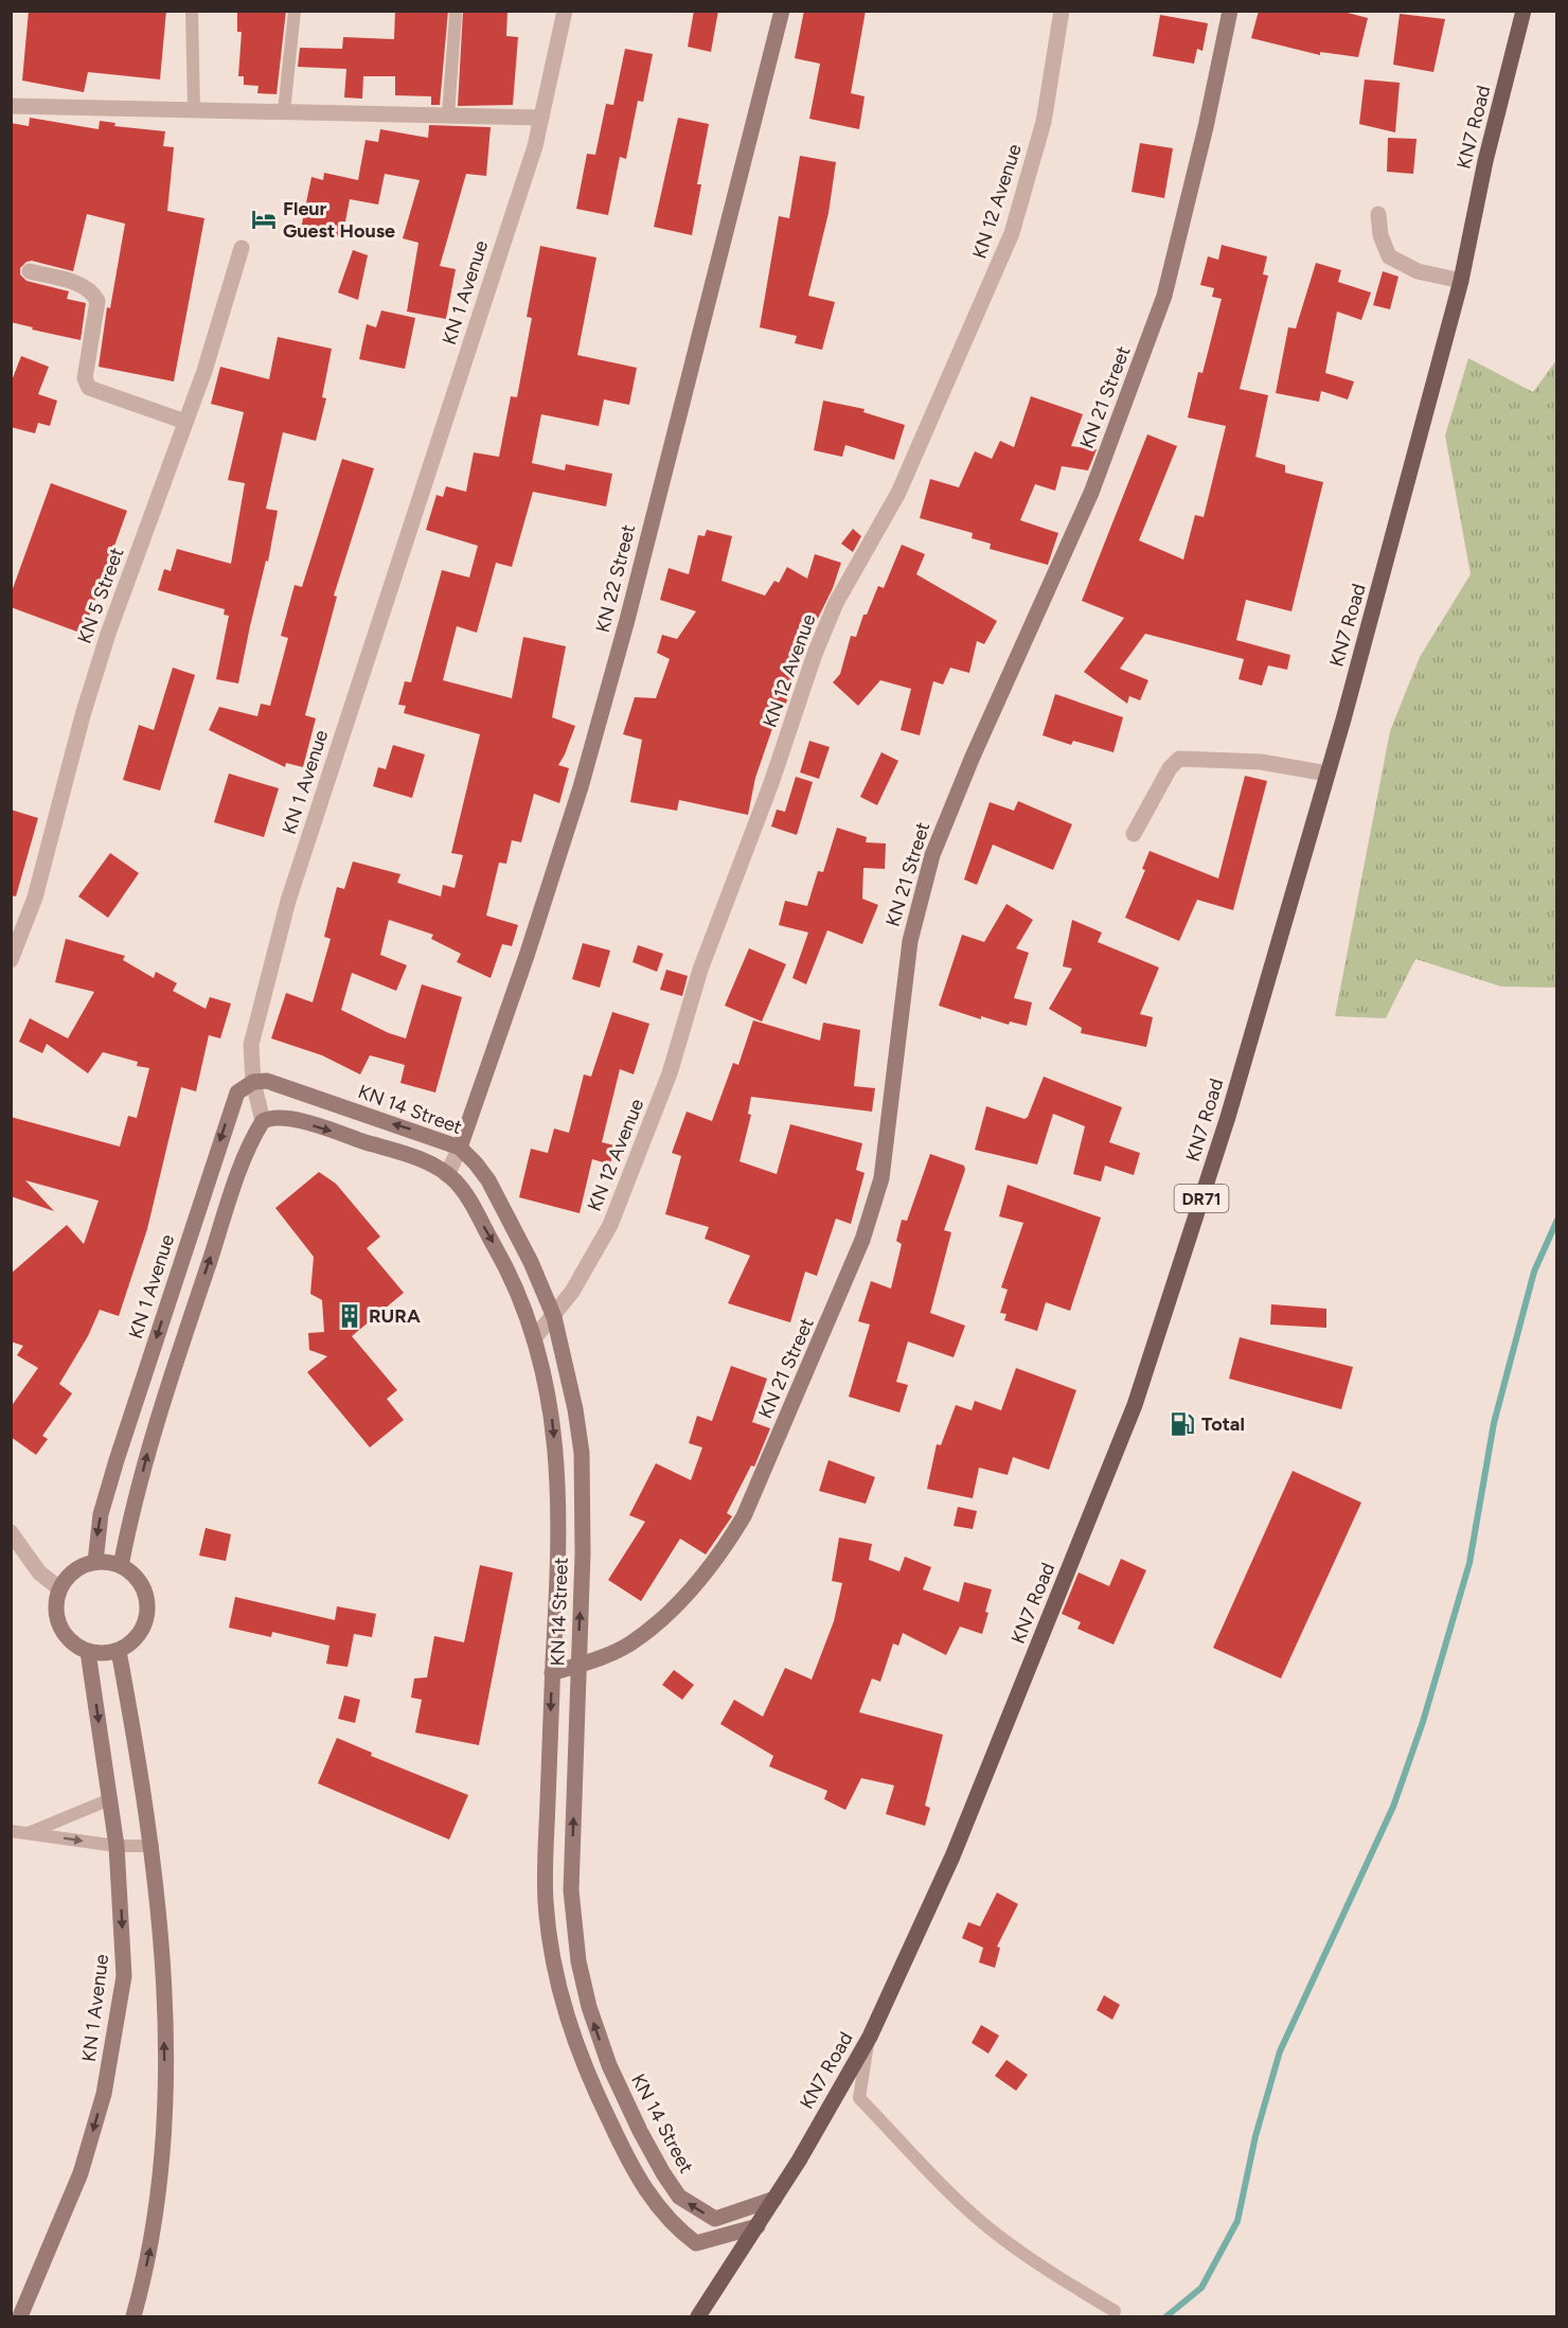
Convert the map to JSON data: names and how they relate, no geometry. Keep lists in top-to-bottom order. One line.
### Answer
{"streets":{"main road":["KN7 Road","DR71"],"street":["KN 12 Avenue","KN 1 Avenue","KN 21 Street","KN 22 Street","KN 5 Street","KN 14 Street"]},"crossings":[["KN7 Road","KN 14 Street"],["KN 12 Avenue","KN 14 Street"],["KN 1 Avenue","KN 14 Street"],["KN 21 Street","KN 14 Street"],["KN 22 Street","KN 14 Street"]],"places":{"hotel":["Fleur Guest House"],"building":["RURA"],"fuel station":["Total"]}}
